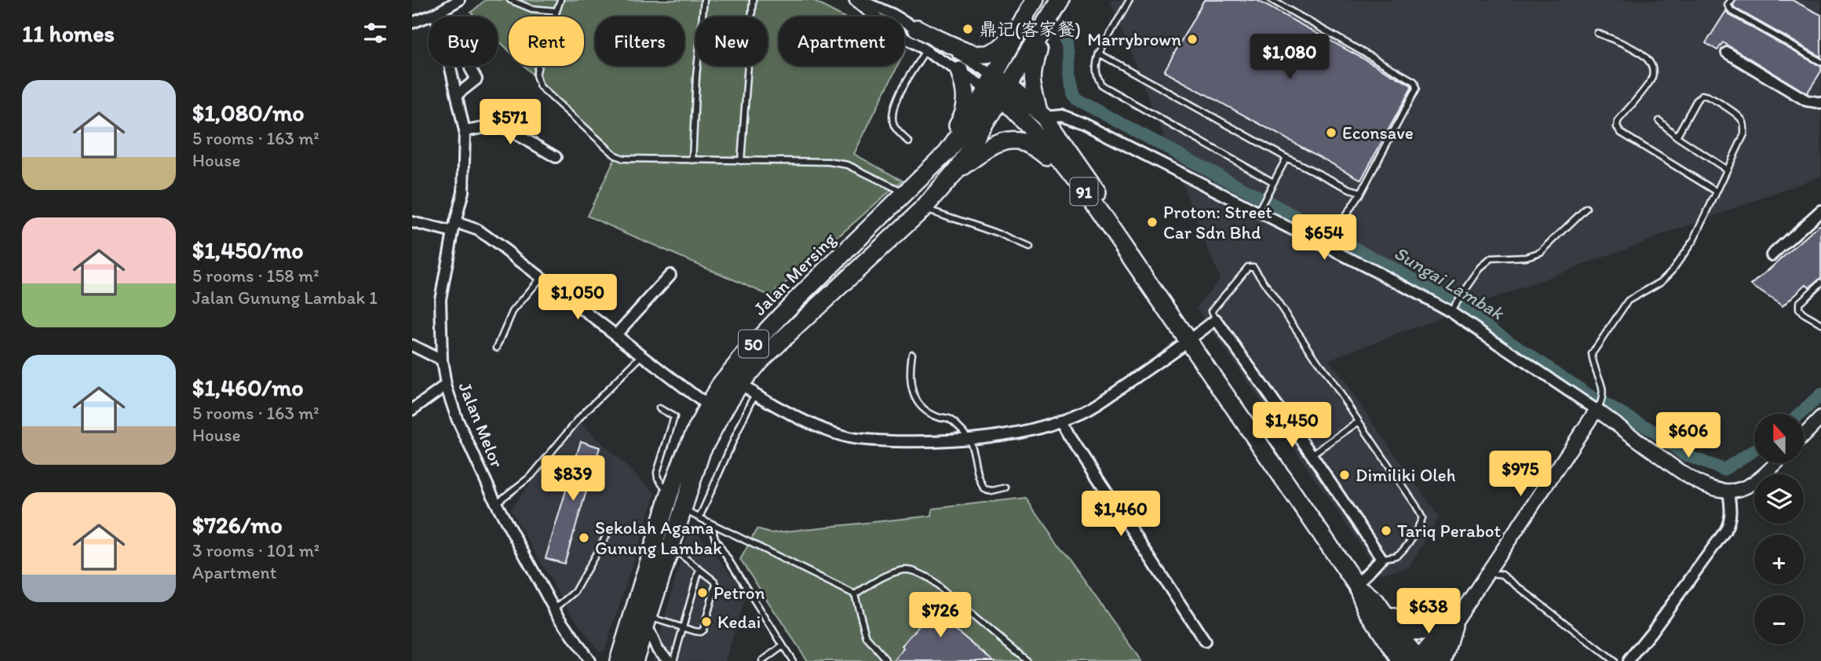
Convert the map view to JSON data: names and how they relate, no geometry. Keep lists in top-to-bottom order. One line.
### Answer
{"streets":{"highway":["91","Jalan Mersing","50"],"street":["Jalan Melor"]},"crossings":[["91","Jalan Mersing"]],"water":["Sungai Lambak"],"places":["鼎记(客家餐)","Marrybrown","Econsave","Proton: Street Car Sdn Bhd","Dimiliki Oleh","Tariq Perabot","Sekolah Agama Gunung Lambak","Petron","Kedai"],"north":"top","page":{"heading":"11 homes","chip":["Buy","Rent","Filters","New","Apartment"],"price":["$1,080","$571","$654","$1,050","$1,450","$606","$975","$839","$1,460","$638","$726"],"list":[{"name":"$1,080/mo","note":"5 rooms · 163 m² · House"},{"name":"$1,450/mo","note":"5 rooms · 158 m² · Jalan Gunung Lambak 1"},{"name":"$1,460/mo","note":"5 rooms · 163 m² · House"},{"name":"$726/mo","note":"3 rooms · 101 m² · Apartment"}],"map_buttons":["+","−"]}}
